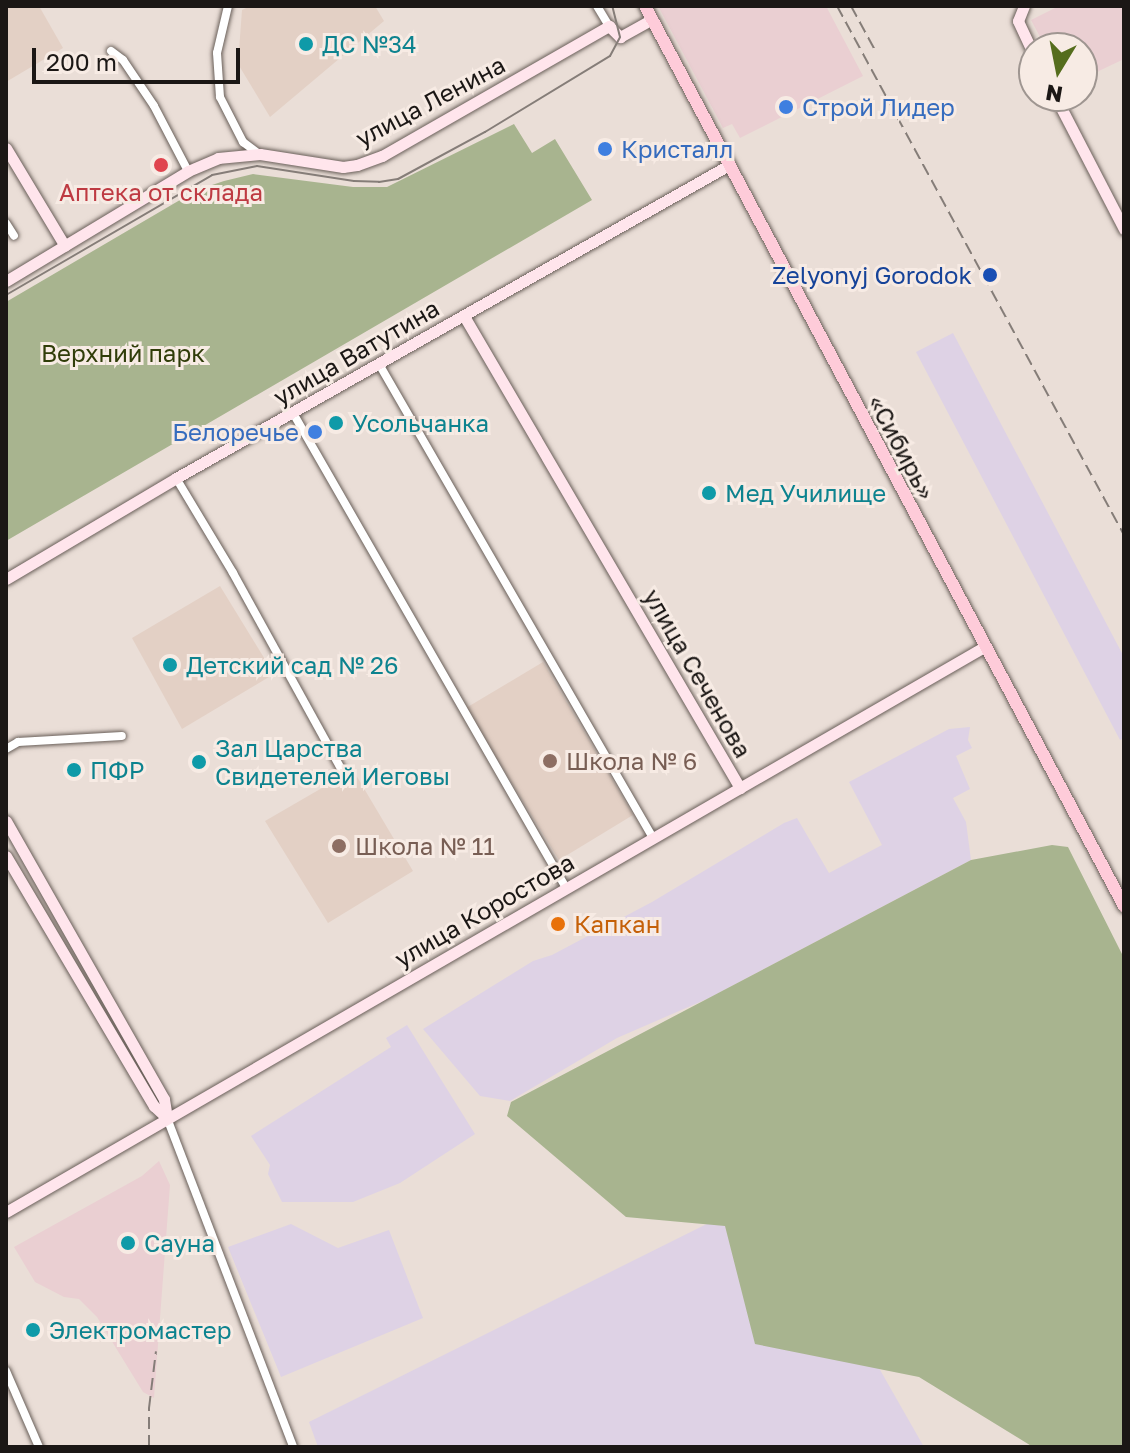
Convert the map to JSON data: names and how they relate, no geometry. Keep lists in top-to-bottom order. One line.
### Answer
{"streets":{"main road":["«Сибирь»"],"street":["улица Ленина","улица Ватутина","улица Сеченова","улица Коростова"]},"crossings":[["улица Ватутина","«Сибирь»"],["улица Ватутина","улица Сеченова"],["«Сибирь»","улица Коростова"],["улица Сеченова","улица Коростова"]],"parks":["Верхний парк"],"places":["ДС №34","Строй Лидер","Кристалл","Аптека от склада","Zelyonyj Gorodok","Усольчанка","Белоречье","Мед Училище","Детский сад № 26","Школа № 6","Зал Царства Свидетелей Иеговы","ПФР","Школа № 11","Капкан","Сауна","Электромастер"],"scale_bar":"200 m","north":"bottom"}
